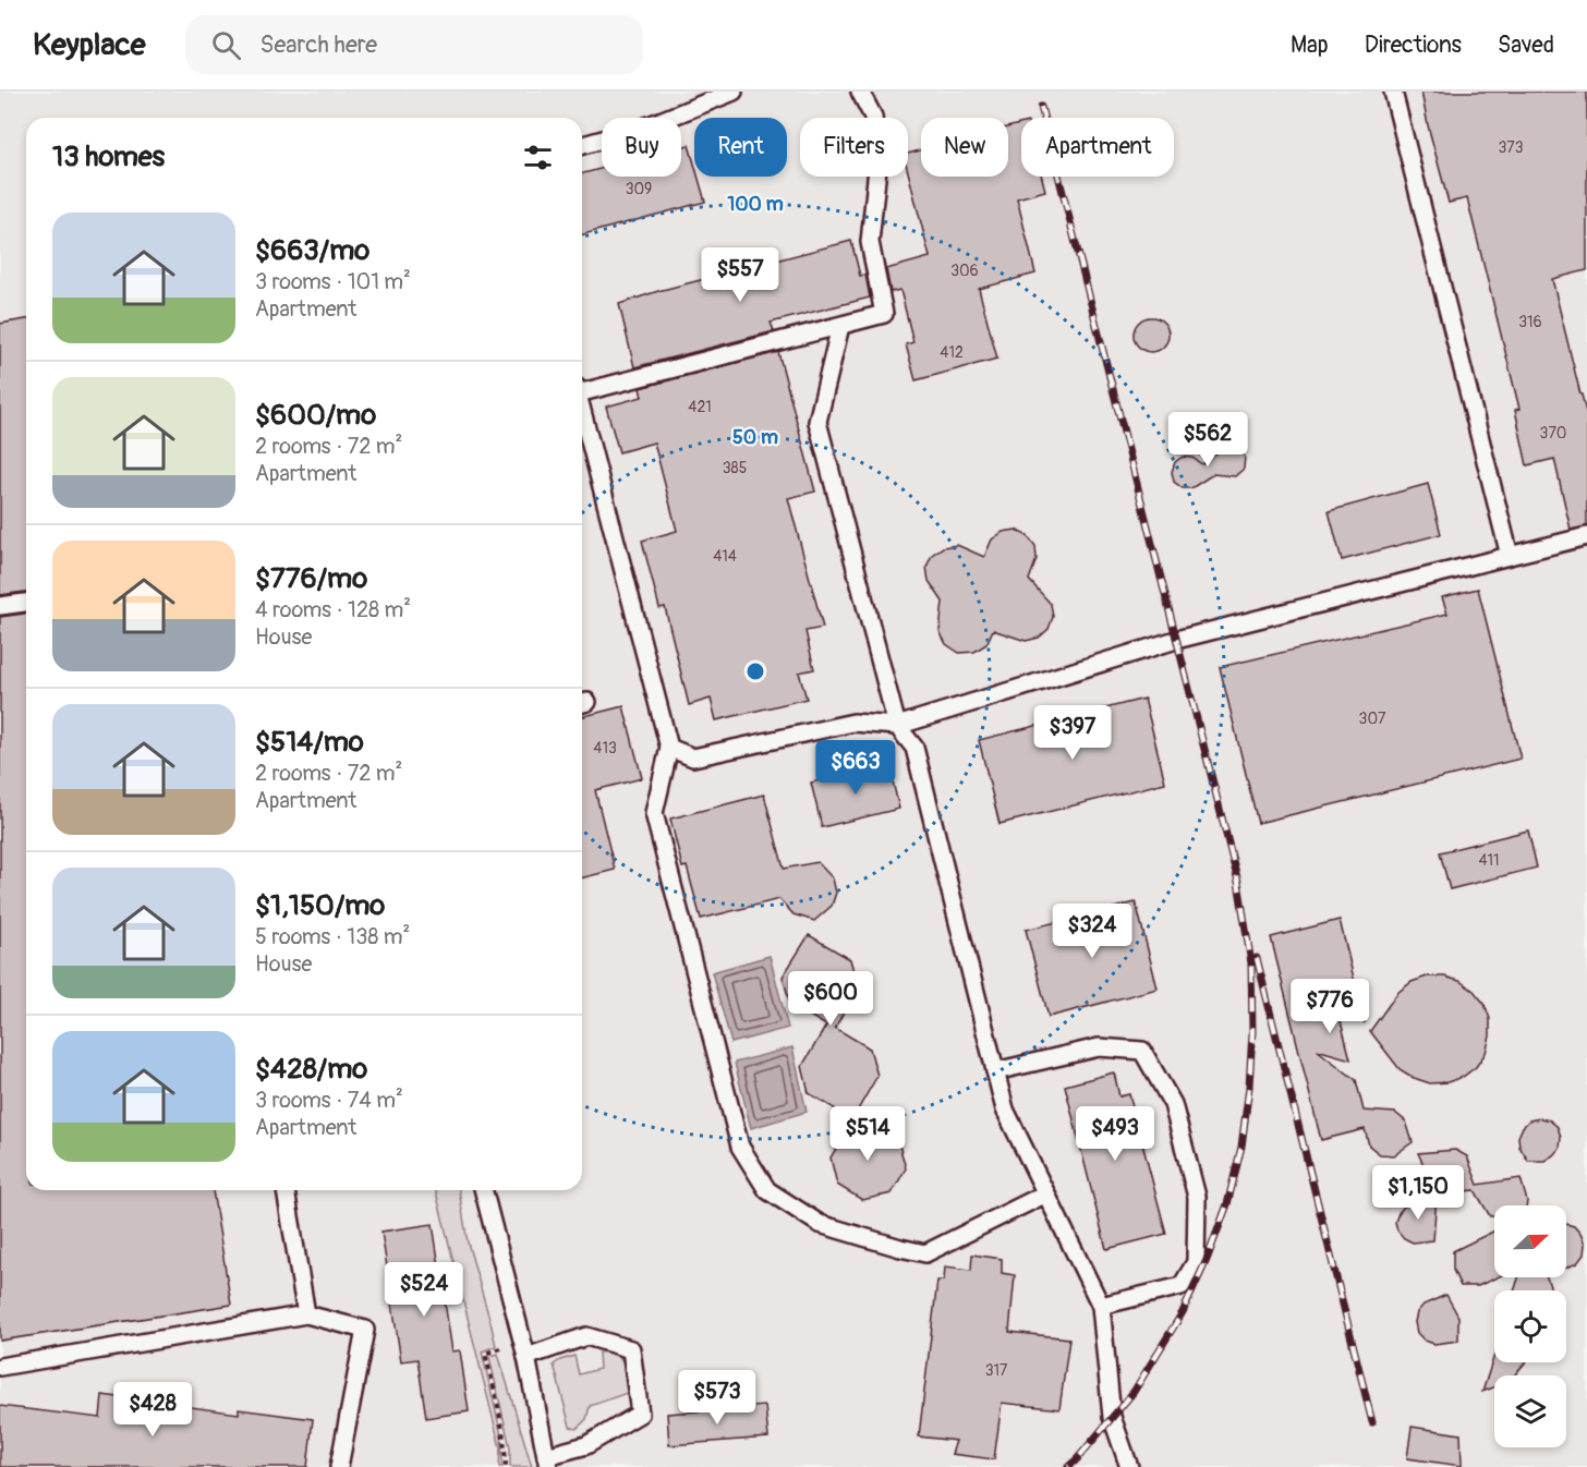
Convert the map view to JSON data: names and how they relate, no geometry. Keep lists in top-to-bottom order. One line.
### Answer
{"house_numbers":["373","309","306","316","412","421","370","385","414","307","413","411","317"],"north":"right","page":{"header":"Keyplace","search":"Search here","nav":["Map","Directions","Saved"],"chip":["Buy","Rent","Filters","New","Apartment"],"heading":"13 homes","list":[{"name":"$663/mo","note":"3 rooms · 101 m² · Apartment"},{"name":"$600/mo","note":"2 rooms · 72 m² · Apartment"},{"name":"$776/mo","note":"4 rooms · 128 m² · House"},{"name":"$514/mo","note":"2 rooms · 72 m² · Apartment"},{"name":"$1,150/mo","note":"5 rooms · 138 m² · House"},{"name":"$428/mo","note":"3 rooms · 74 m² · Apartment"}],"price":["$557","$562","$397","$663","$324","$600","$776","$514","$493","$1,150","$524","$573","$428"]},"rings":["100 m","50 m"]}
